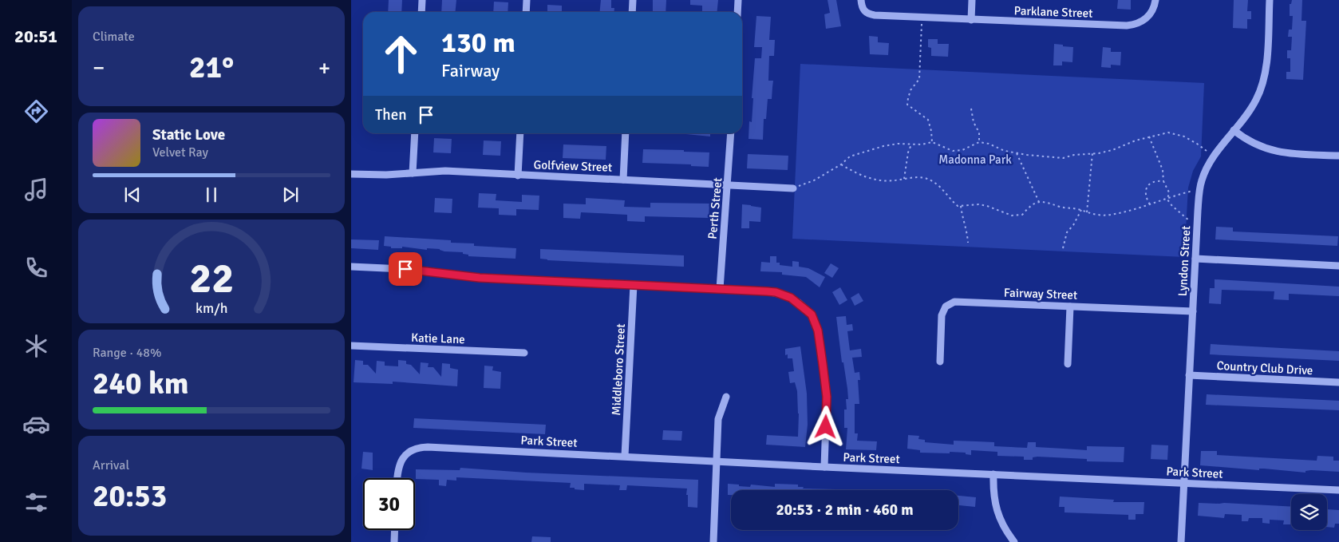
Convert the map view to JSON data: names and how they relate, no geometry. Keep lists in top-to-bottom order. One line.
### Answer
{"streets":{"street":["Parklane Street","Golfview Street","Perth Street","Lyndon Street","Fairway Street","Katie Lane","Country Club Drive","Middleboro Street","Park Street"]},"crossings":[["Golfview Street","Perth Street"],["Lyndon Street","Fairway Street"],["Lyndon Street","Country Club Drive"],["Lyndon Street","Park Street"],["Middleboro Street","Park Street"]],"parks":["Madonna Park"],"page":{"tabs":"20:51","tile":["Climate",["Range · 48%","240 km"],["Arrival","20:53"]],"turn":["130 m","Fairway"],"heat":["−","21°","+"],"then":"Then","song":["Static Love","Velvet Ray"],"limit":"30","trip":"20:53 · 2 min · 460 m","gauge":["22","km/h"]}}
